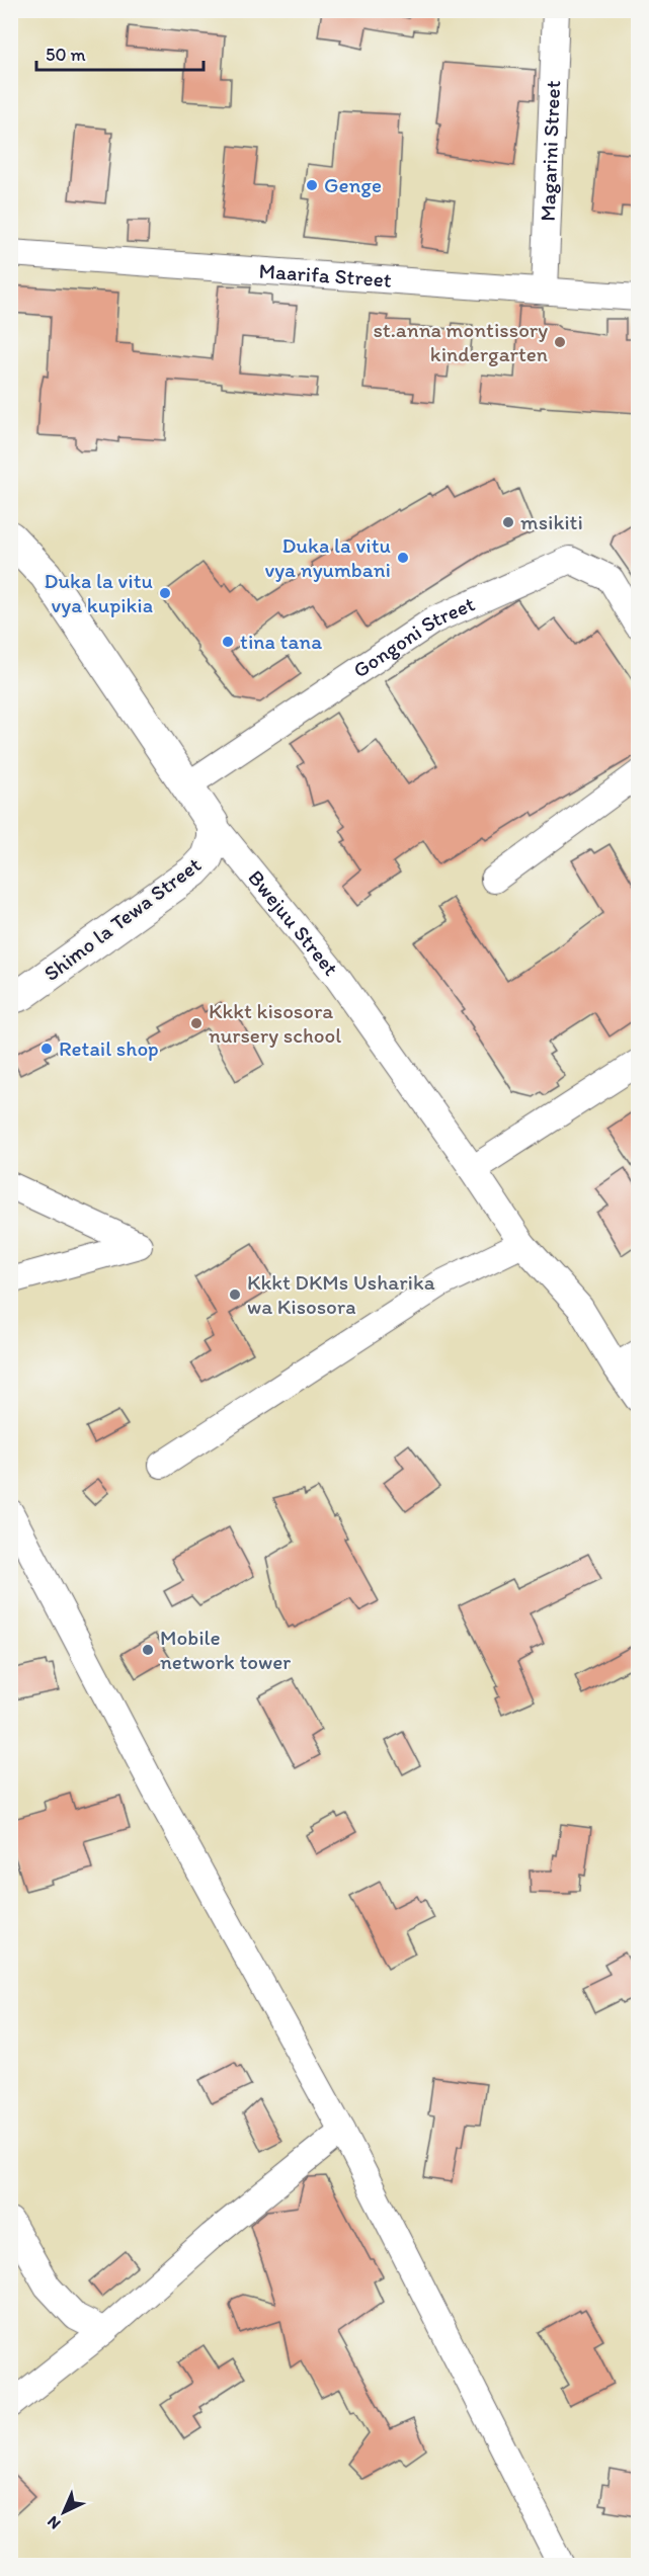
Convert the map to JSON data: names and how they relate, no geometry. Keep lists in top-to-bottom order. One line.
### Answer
{"streets":{"street":["Magarini Street","Maarifa Street","Gongoni Street","Shimo la Tewa Street","Bwejuu Street"]},"crossings":[["Magarini Street","Maarifa Street"],["Gongoni Street","Bwejuu Street"],["Shimo la Tewa Street","Bwejuu Street"]],"places":["Genge","st.anna montissory kindergarten","msikiti","Duka la vitu vya nyumbani","Duka la vitu vya kupikia","tina tana","Kkkt kisosora nursery school","Retail shop","Kkkt DKMs Usharika wa Kisosora","Mobile network tower"],"scale_bar":"50 m","north":"bottom left"}
